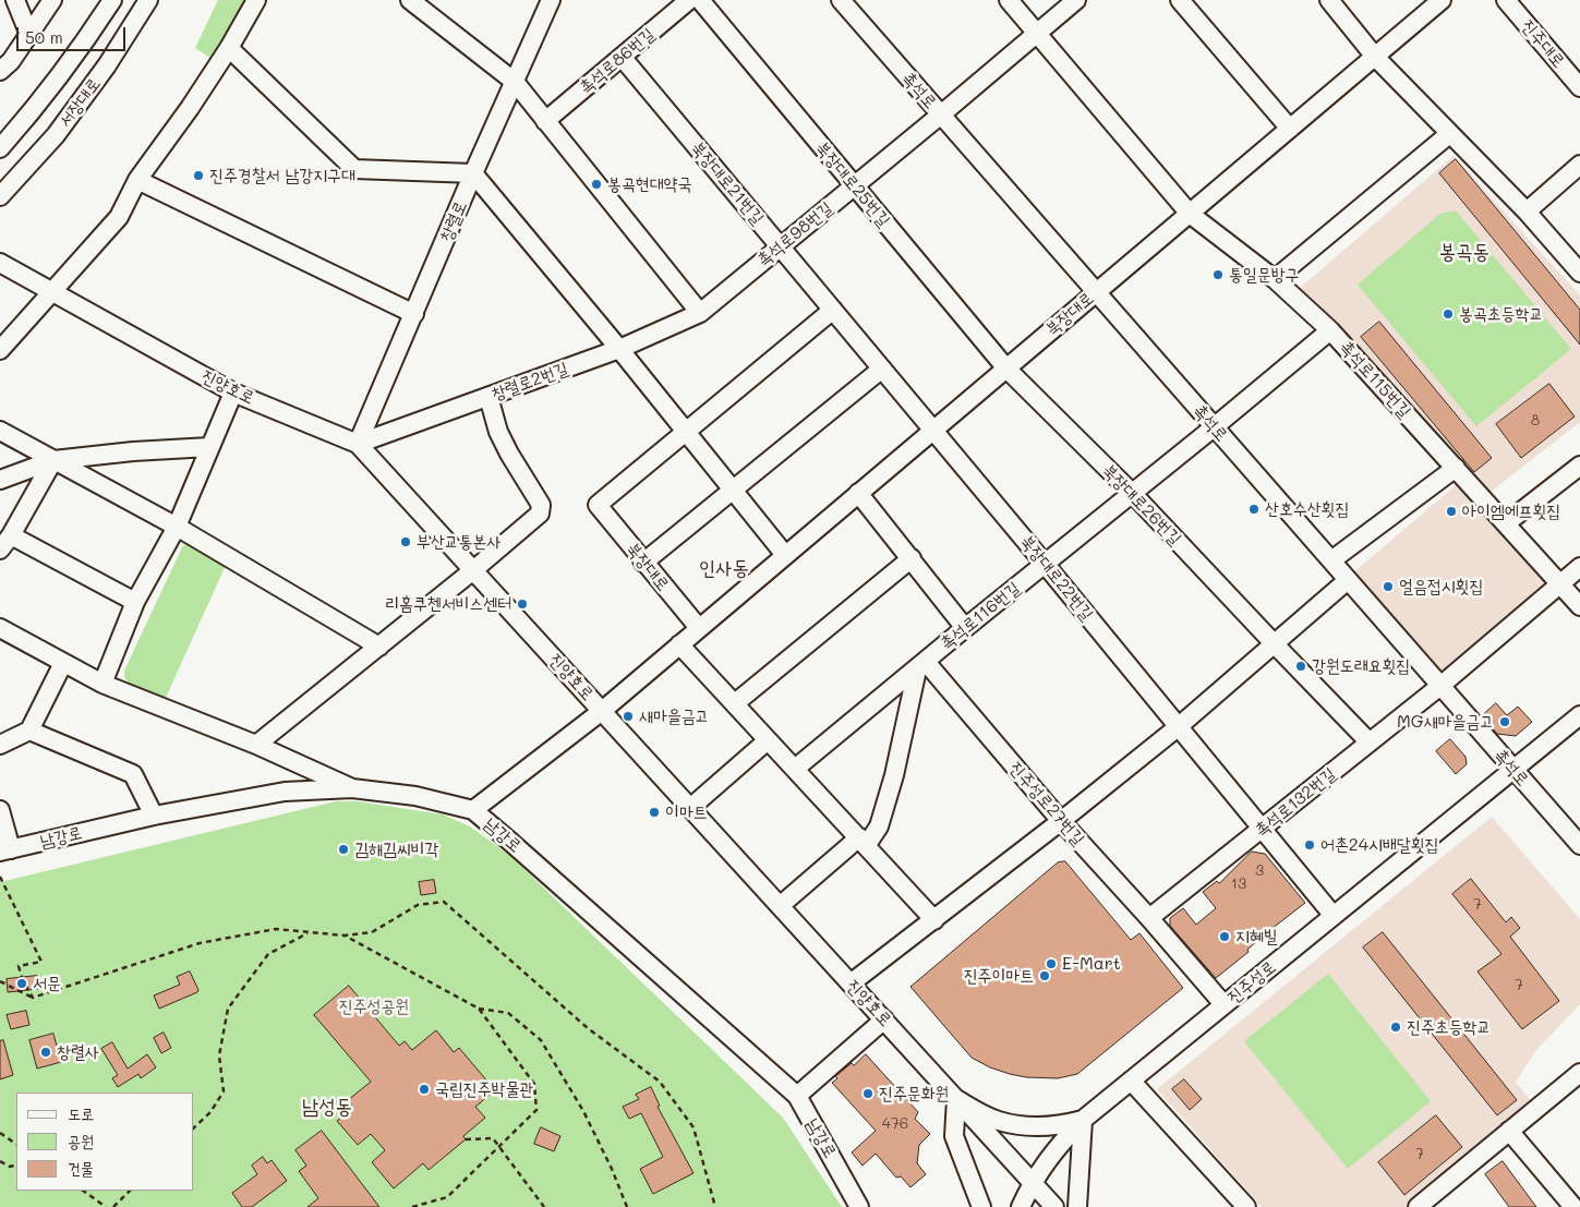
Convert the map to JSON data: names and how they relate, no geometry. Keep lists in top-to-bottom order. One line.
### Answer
{"streets":{"street":["진주대로","촉석로86번길","촉석로","서장대로","북장대로21번길","북장대로25번길","창렬로","촉석로98번길","북장대로","촉석로115번길","창렬로2번길","진양호로","북장대로26번길","북장대로22번길","촉석로116번길","촉석로132번길","진주성로27번길","남강로","진주성로"]},"crossings":[["촉석로86번길","북장대로21번길"],["촉석로","촉석로98번길"],["촉석로","북장대로"],["촉석로","촉석로115번길"],["촉석로","촉석로116번길"],["촉석로","촉석로132번길"],["촉석로","진주성로"],["북장대로21번길","촉석로98번길"],["북장대로21번길","북장대로"],["북장대로21번길","북장대로22번길"],["북장대로25번길","촉석로98번길"],["북장대로25번길","북장대로"],["북장대로25번길","북장대로26번길"],["창렬로","창렬로2번길"],["창렬로","진양호로"],["촉석로98번길","창렬로2번길"],["북장대로","진양호로"],["북장대로","북장대로26번길"],["북장대로","북장대로22번길"],["북장대로","남강로"],["촉석로115번길","촉석로116번길"],["촉석로115번길","촉석로132번길"],["창렬로2번길","진양호로"],["진양호로","진주성로"],["북장대로26번길","촉석로116번길"],["북장대로26번길","촉석로132번길"],["북장대로22번길","촉석로116번길"],["북장대로22번길","촉석로132번길"],["북장대로22번길","진주성로"],["촉석로116번길","진주성로27번길"],["촉석로132번길","진주성로27번길"],["진주성로27번길","진주성로"]],"districts":["봉곡동","인사동","남성동"],"parks":["진주성공원"],"places":["진주경찰서 남강지구대","봉곡현대약국","통일문방구","봉곡초등학교","산호수산횟집","아이엠에프횟집","부산교통본사","얼음접시횟집","리홈쿠첸서비스센터","강원도래요횟집","새마을금고","MG새마을금고","이마트","어촌24시배달횟집","김해김씨비각","지혜빌","E-Mart","진주이마트","서문","진주초등학교","창렬사","국립진주박물관","진주문화원"],"house_numbers":["8","3","13","7","7","476","7"],"legend":["도로","공원","건물"],"scale_bar":"50 m"}
